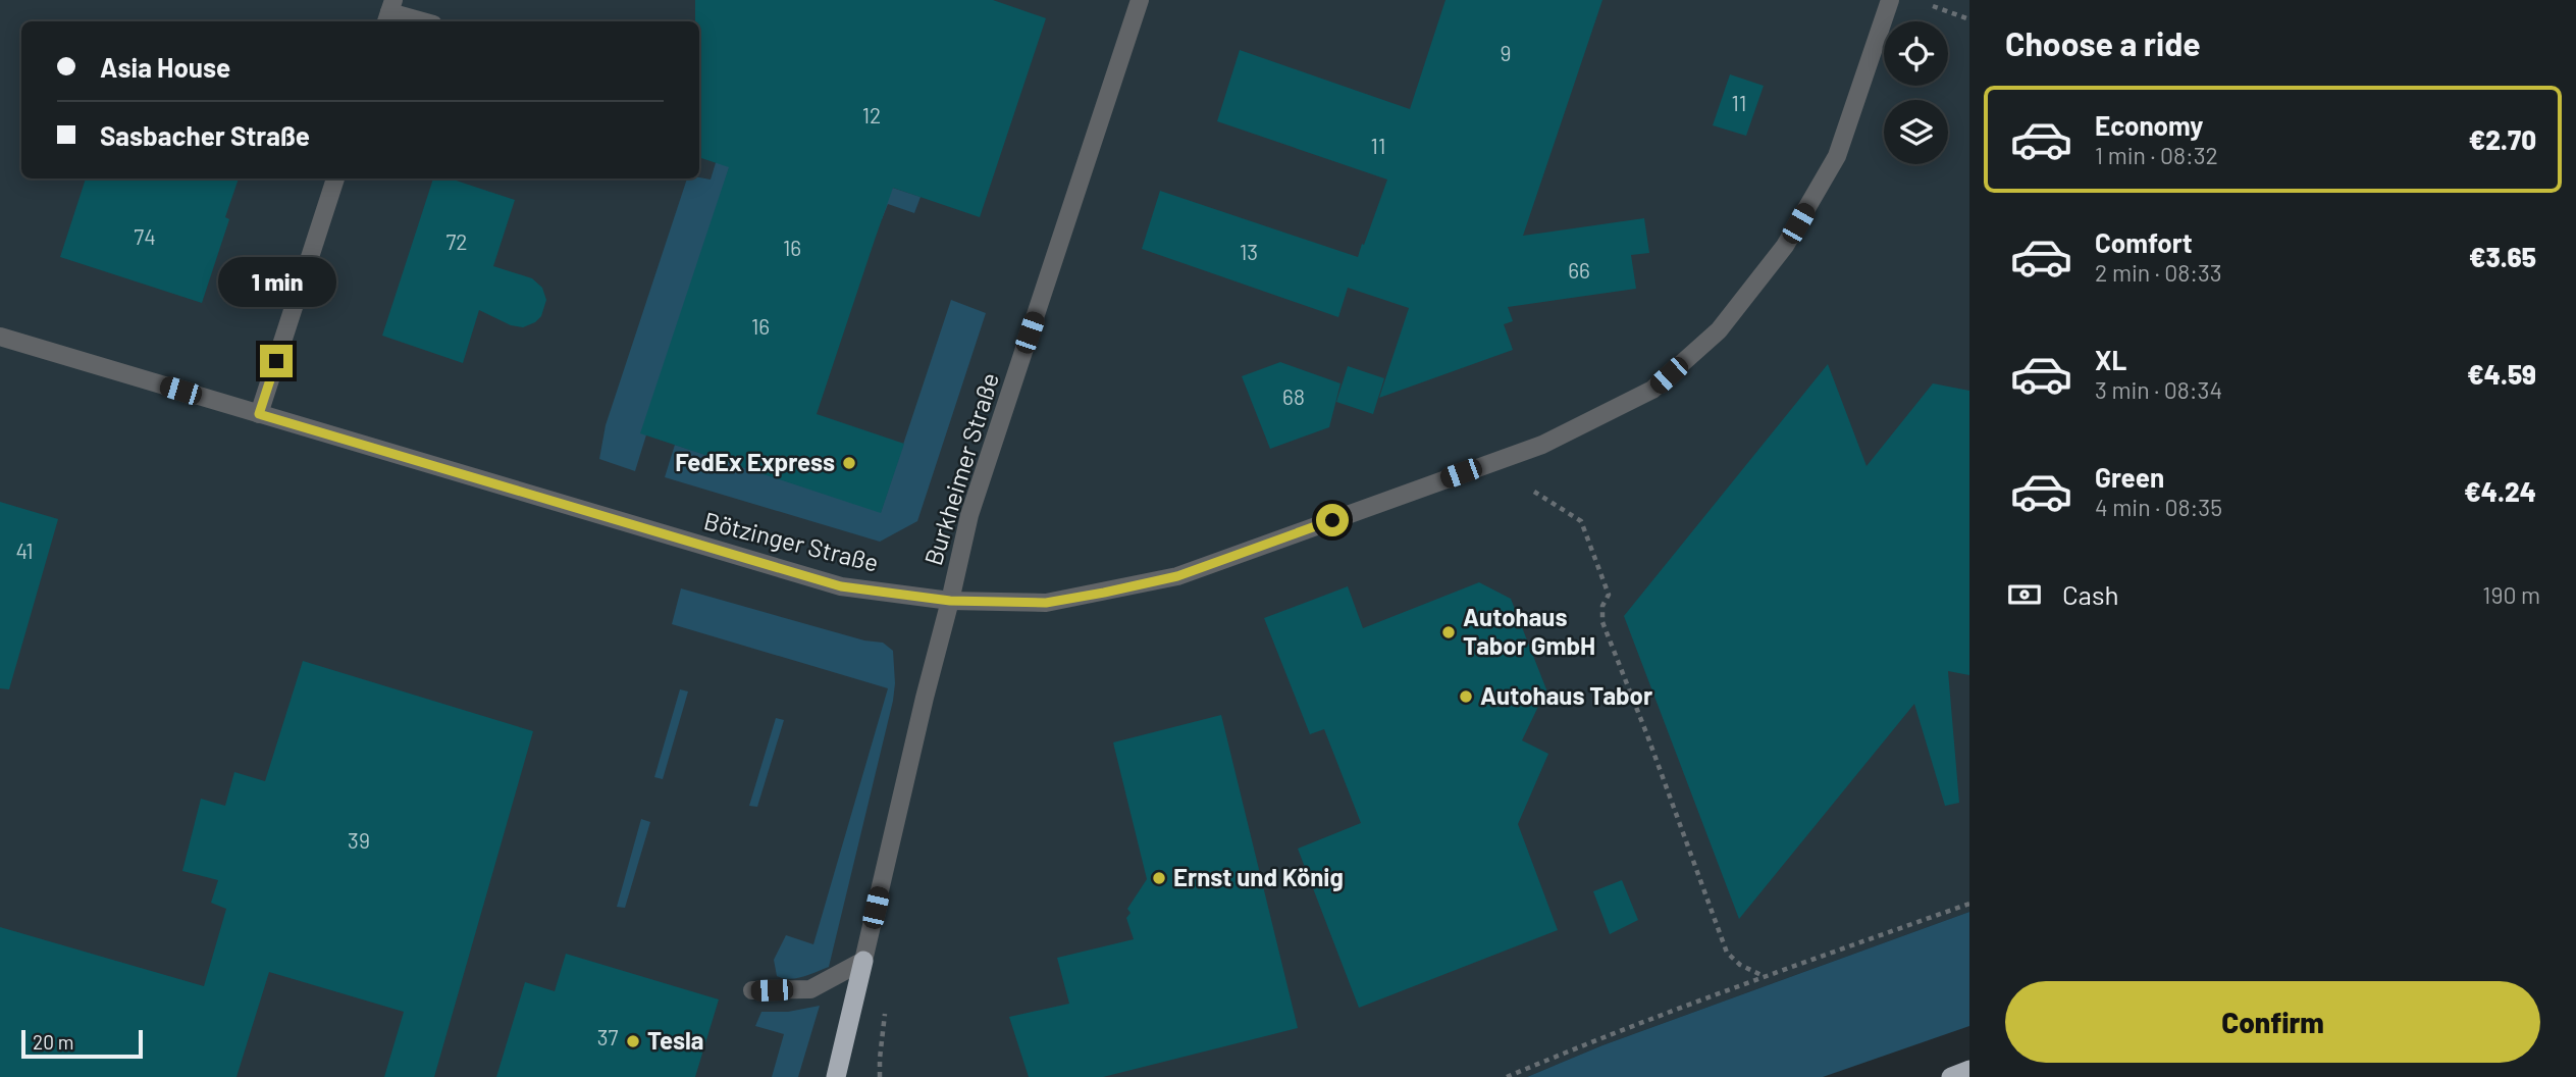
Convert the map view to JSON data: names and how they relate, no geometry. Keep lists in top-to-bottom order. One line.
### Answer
{"streets":{"street":["Burkheimer Straße","Bötzinger Straße"]},"crossings":[["Burkheimer Straße","Bötzinger Straße"]],"places":["FedEx Express","Autohaus Tabor GmbH","Autohaus Tabor","Ernst und König","Tesla"],"house_numbers":["9","11","12","11","74","72","16","13","66","16","68","41","39","37"],"scale_bar":"20 m","page":{"heading":"Choose a ride","banner":["Asia House","Sasbacher Straße"],"list":[{"name":"Economy","note":"1 min · 08:32","value":"€2.70"},{"name":"Comfort","note":"2 min · 08:33","value":"€3.65"},{"name":"XL","note":"3 min · 08:34","value":"€4.59"},{"name":"Green","note":"4 min · 08:35","value":"€4.24"}],"bubble":"1 min","pay":["Cash","190 m"],"buttons":"Confirm","scale":"20 m"}}
